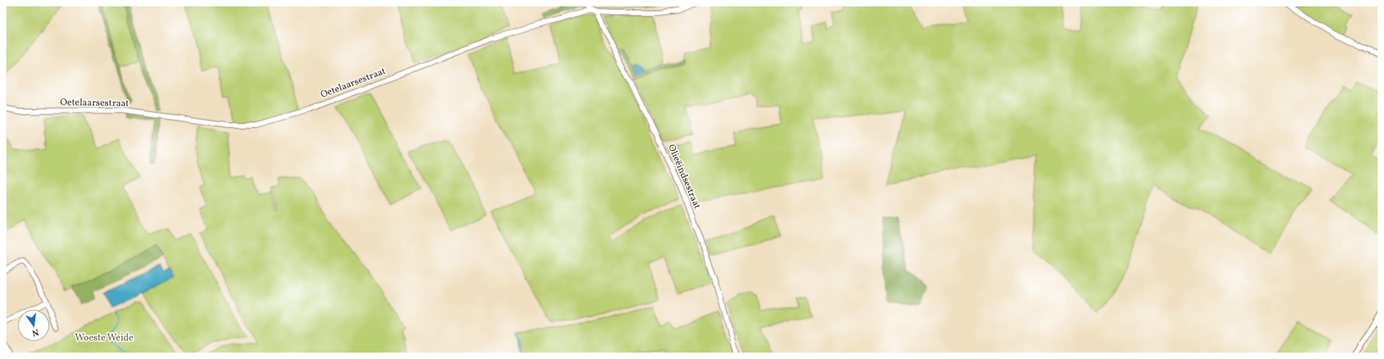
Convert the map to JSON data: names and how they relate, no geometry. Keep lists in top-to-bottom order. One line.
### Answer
{"streets":{"street":["Oetelaarsestraat","Olieëindsestraat"]},"crossings":[["Oetelaarsestraat","Olieëindsestraat"]],"parks":["Woeste Weide"],"north":"bottom"}
